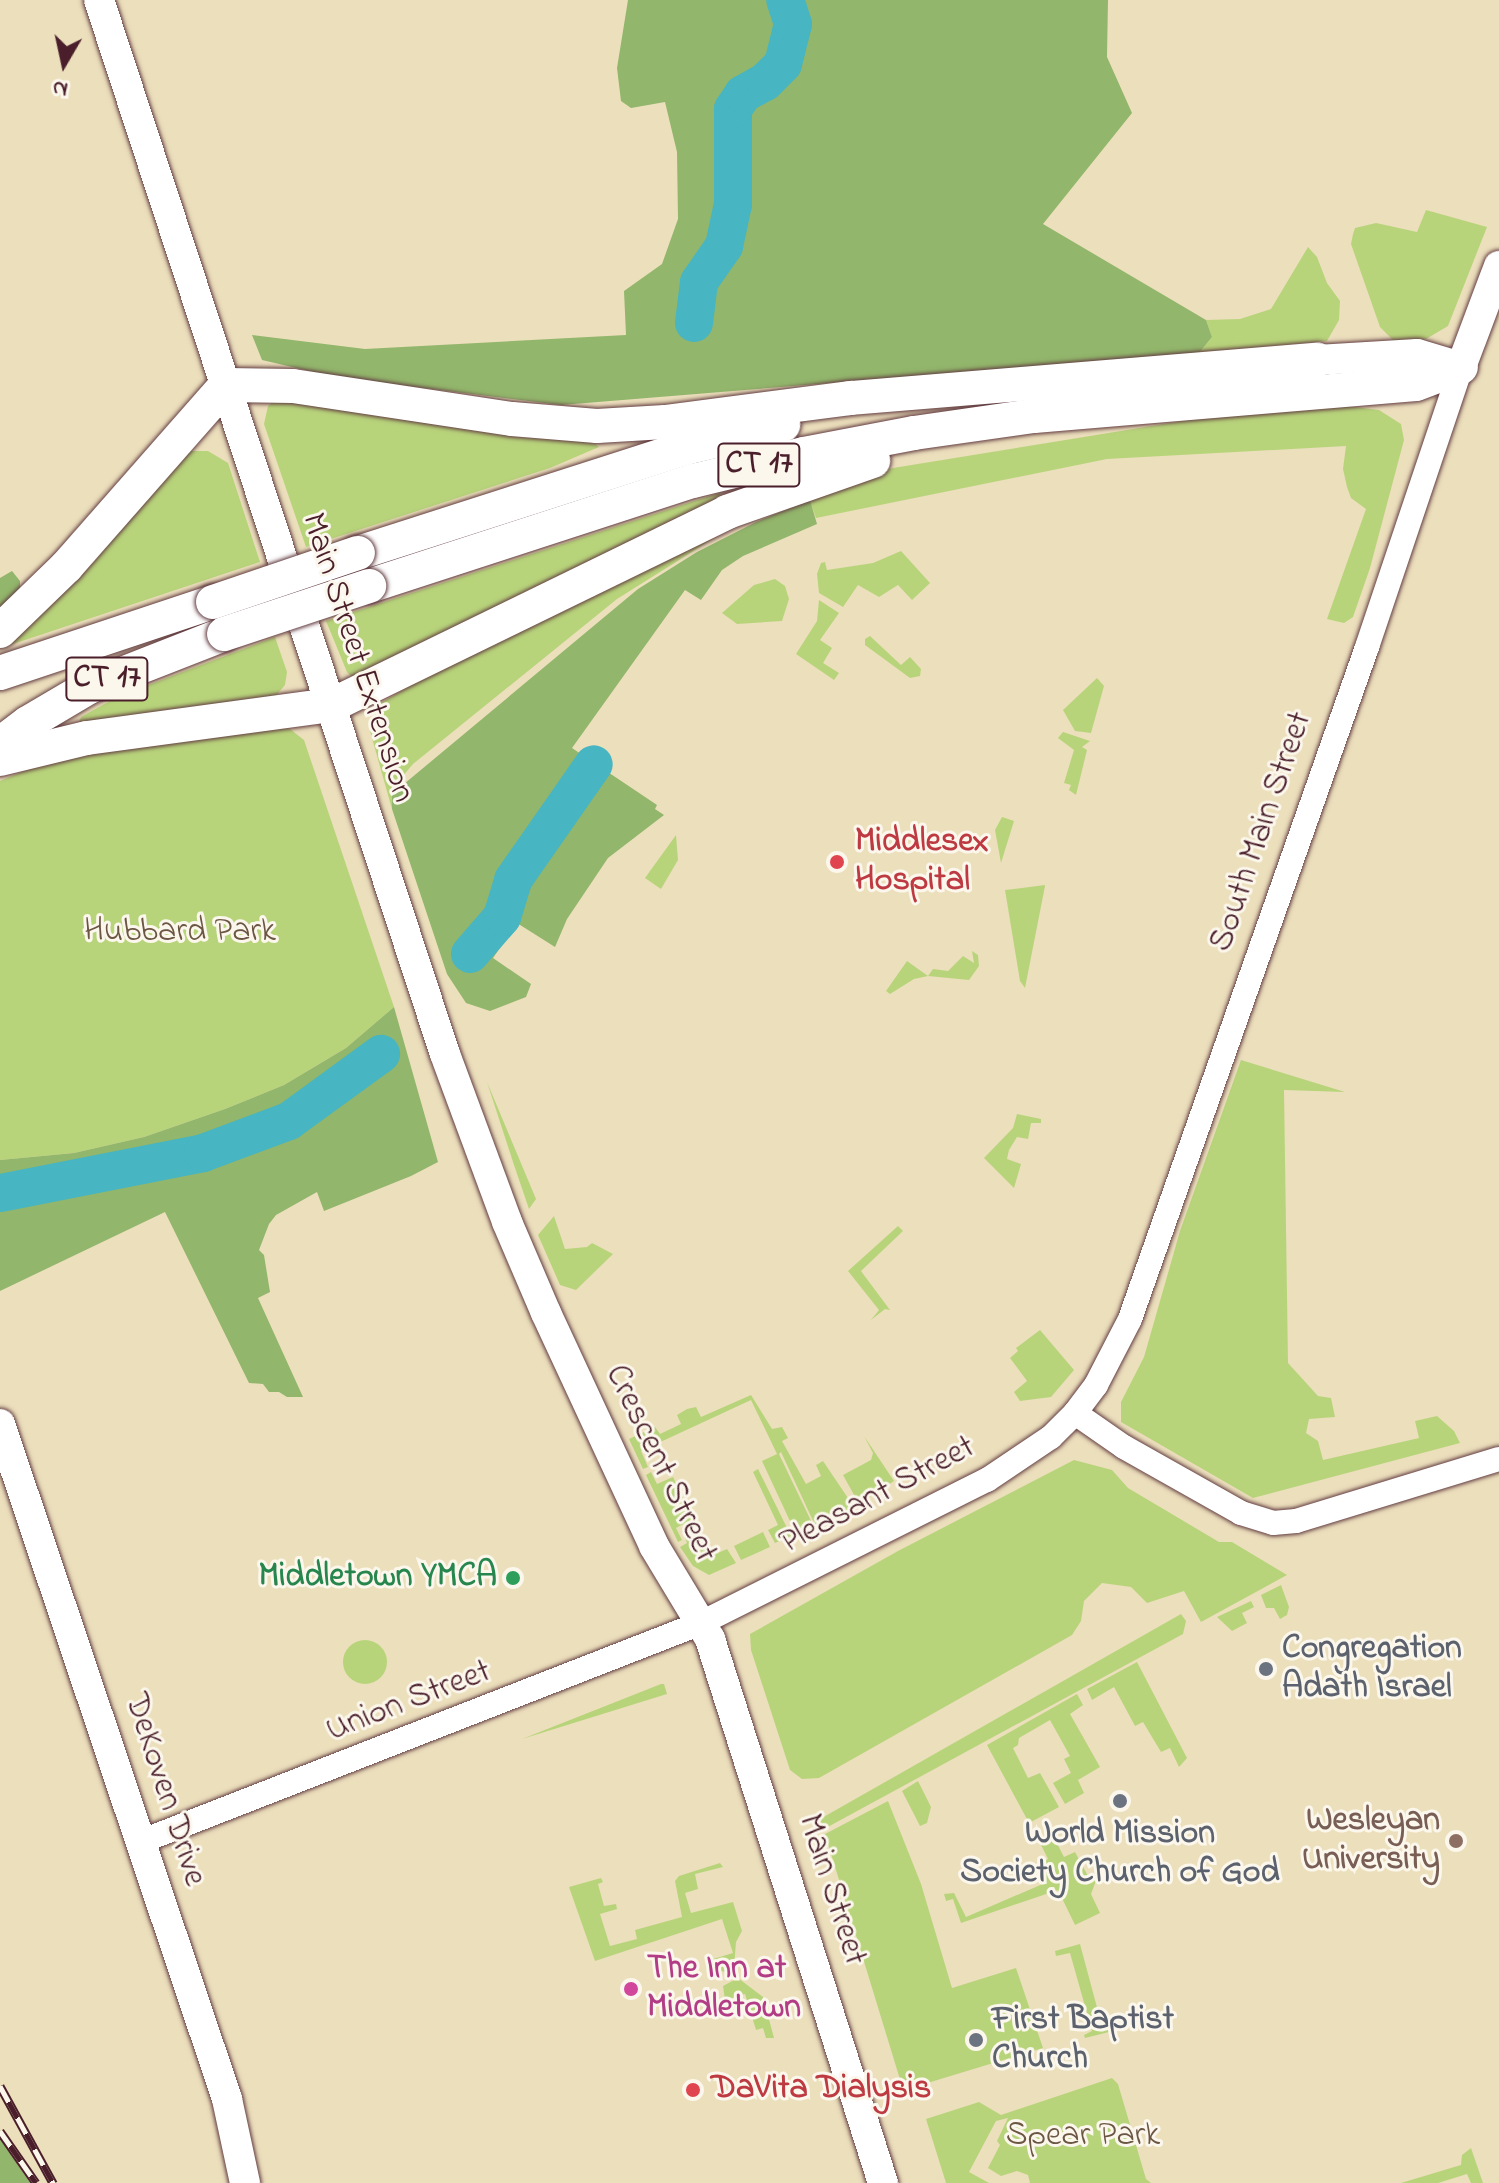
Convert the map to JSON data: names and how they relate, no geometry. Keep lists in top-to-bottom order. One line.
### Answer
{"streets":{"highway":["CT 17"],"main road":["Main Street Extension","South Main Street","Crescent Street","DeKoven Drive","Main Street"],"street":["Pleasant Street","Union Street"]},"crossings":[["CT 17","South Main Street"],["Main Street Extension","Crescent Street"],["South Main Street","Pleasant Street"],["Crescent Street","Pleasant Street"],["Crescent Street","Union Street"],["Crescent Street","Main Street"],["Pleasant Street","Union Street"],["Pleasant Street","Main Street"],["Union Street","DeKoven Drive"],["Union Street","Main Street"]],"parks":["Hubbard Park","Spear Park"],"places":["Middlesex Hospital","Middletown YMCA","Congregation Adath Israel","World Mission Society Church of God","Wesleyan University","The Inn at Middletown","First Baptist Church","DaVita Dialysis"],"north":"bottom"}
